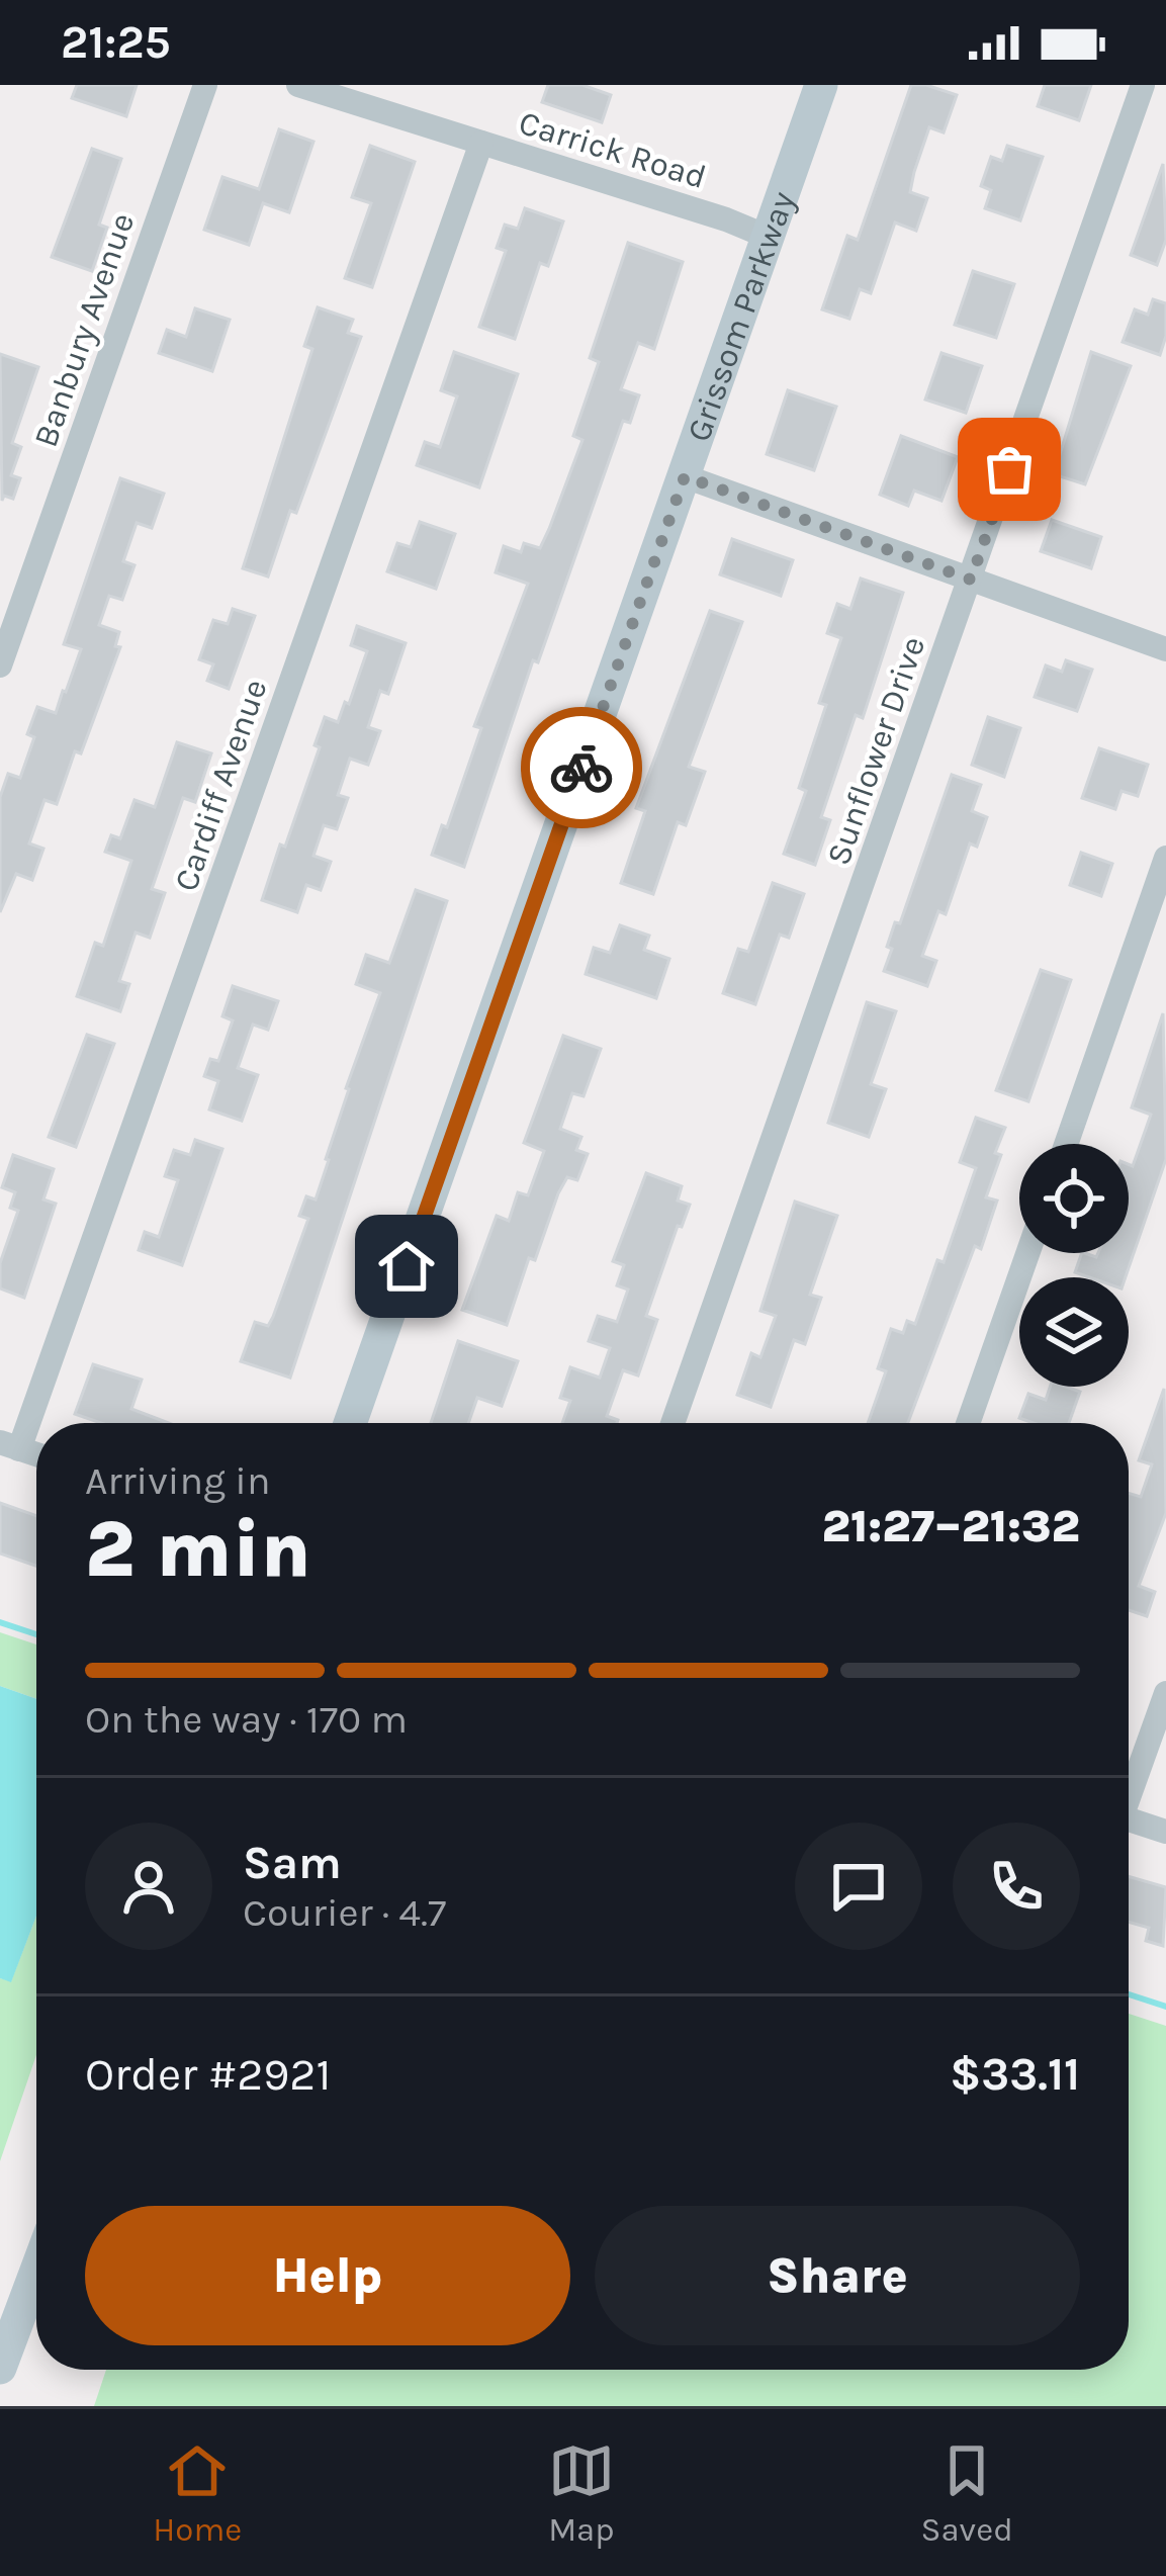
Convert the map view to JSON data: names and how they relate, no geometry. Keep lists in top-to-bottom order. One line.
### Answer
{"streets":{"main road":["Grissom Parkway"],"street":["Carrick Road","Banbury Avenue","Sunflower Drive","Cardiff Avenue"]},"crossings":[["Carrick Road","Grissom Parkway"],["Carrick Road","Cardiff Avenue"]],"page":{"status":"21:25","heading":["2 min","Arriving in","21:27–21:32"],"panel":["Sam","Courier · 4.7","Order #2921","$33.11"],"bar":"On the way · 170 m","buttons":["Help","Share"],"tabs":["Home","Map","Saved"]}}
